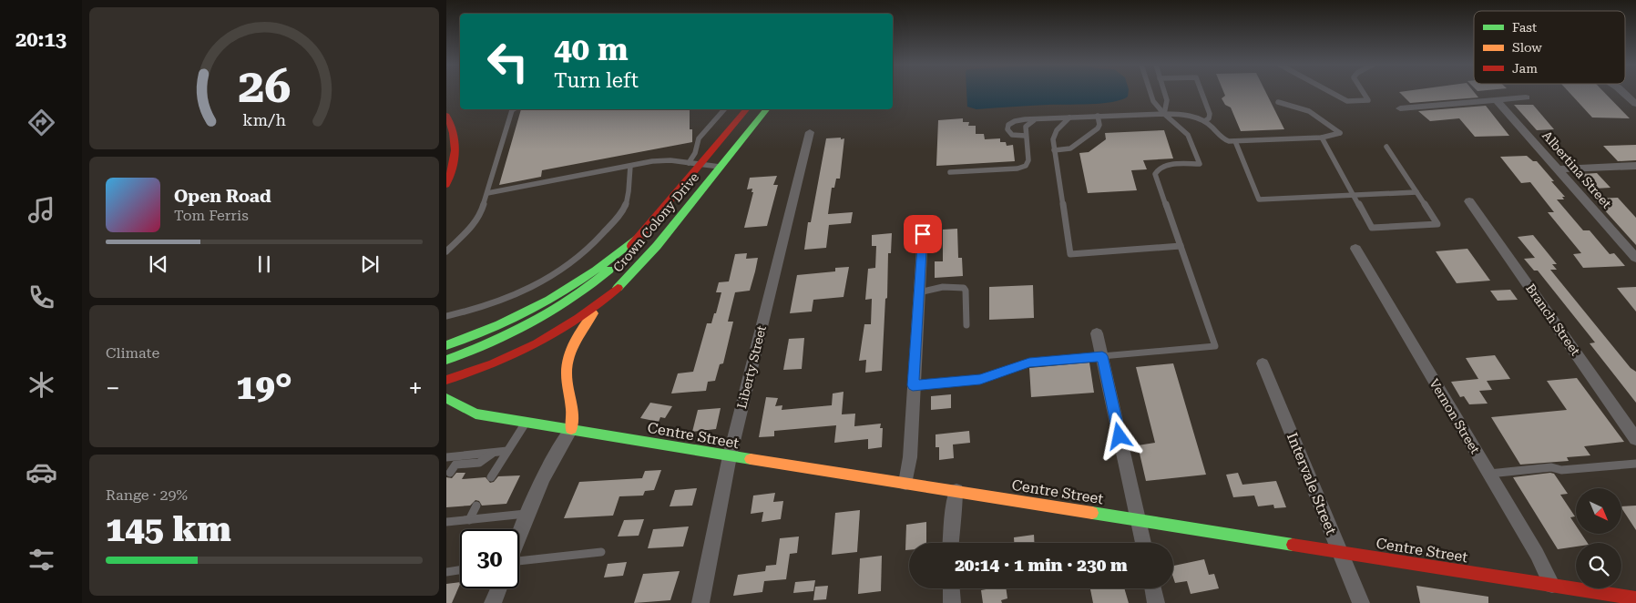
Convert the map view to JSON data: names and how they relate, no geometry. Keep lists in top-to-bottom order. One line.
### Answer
{"streets":{"main road":["Crown Colony Drive","Centre Street"],"street":["Albertina Street","Branch Street","Liberty Street","Vernon Street","Intervale Street"]},"crossings":[["Liberty Street","Centre Street"],["Vernon Street","Centre Street"],["Centre Street","Intervale Street"]],"legend":["Fast","Slow","Jam"],"north":"bottom right","page":{"tabs":"20:13","turn":["40 m","Turn left"],"song":["Open Road","Tom Ferris"],"tile":["Climate",["Range · 29%","145 km"]],"heat":["−","19°","+"],"limit":"30","trip":"20:14 · 1 min · 230 m","gauge":["26","km/h"]}}
